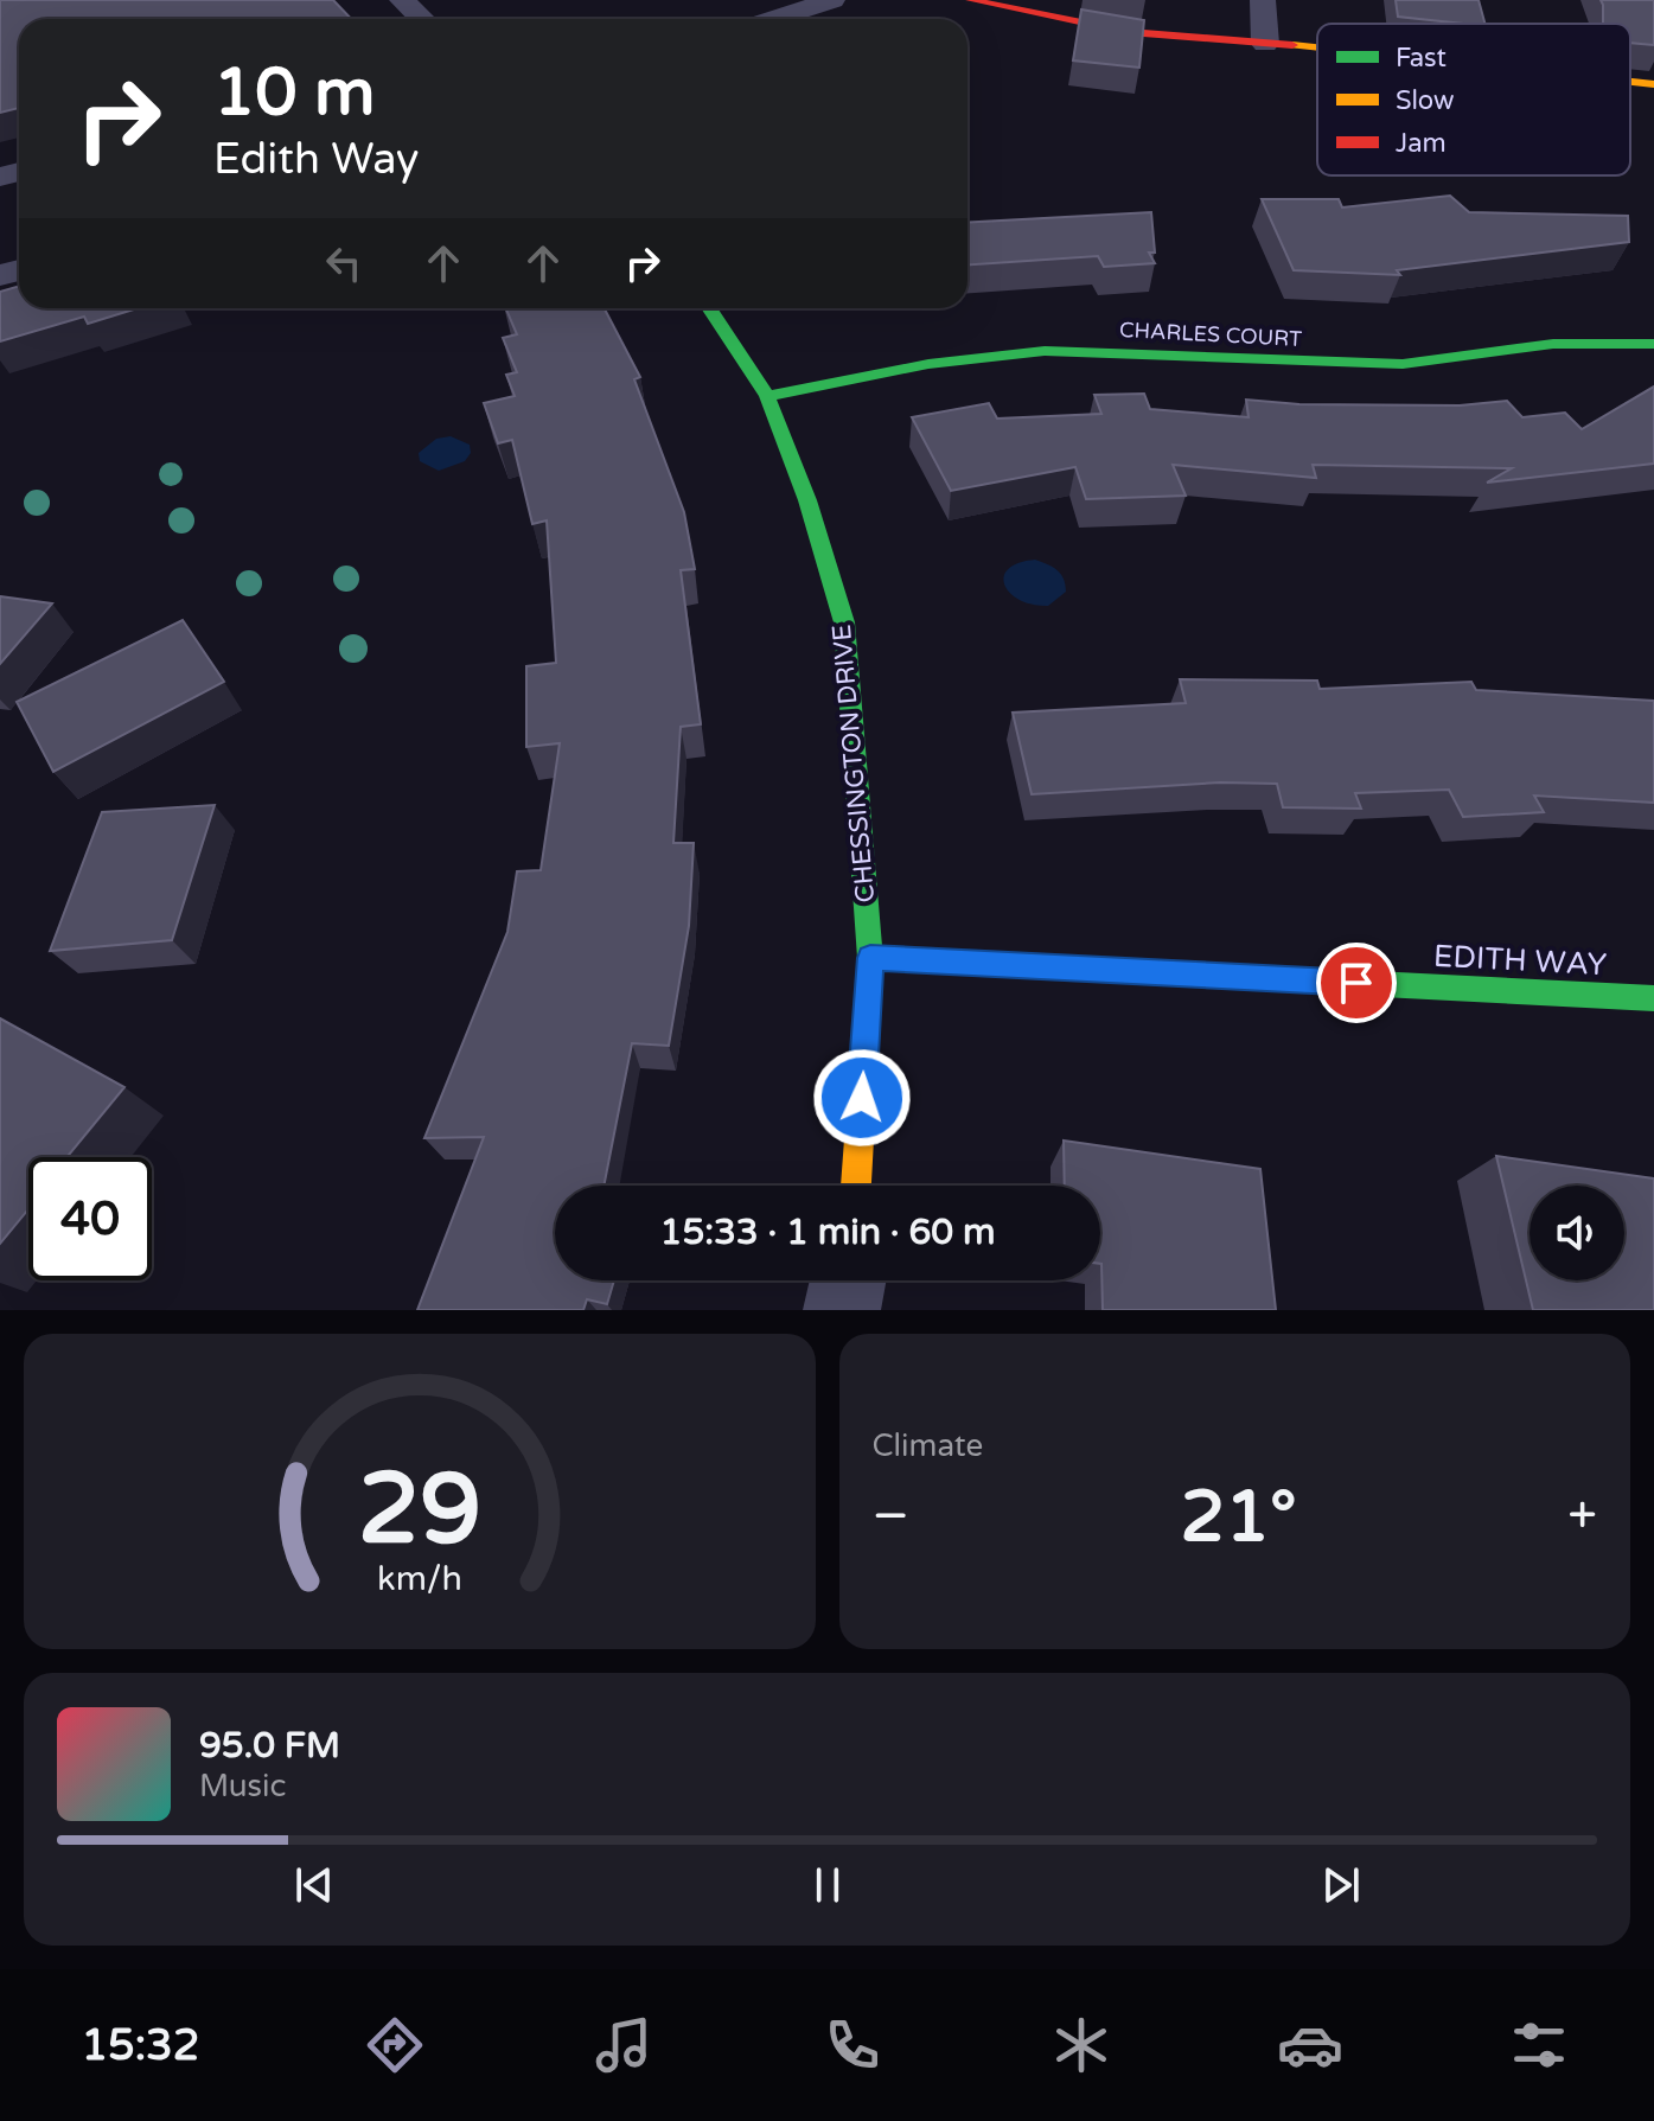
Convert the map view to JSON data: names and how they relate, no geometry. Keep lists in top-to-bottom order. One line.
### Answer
{"streets":{"street":["CHARLES COURT","CHESSINGTON DRIVE","EDITH WAY"]},"crossings":[["CHARLES COURT","CHESSINGTON DRIVE"],["CHESSINGTON DRIVE","EDITH WAY"]],"legend":["Fast","Slow","Jam"],"page":{"turn":["10 m","Edith Way"],"limit":"40","trip":"15:33 · 1 min · 60 m","tile":"Climate","heat":["−","21°","+"],"song":["95.0 FM","Music"],"tabs":"15:32","gauge":["29","km/h"]}}
